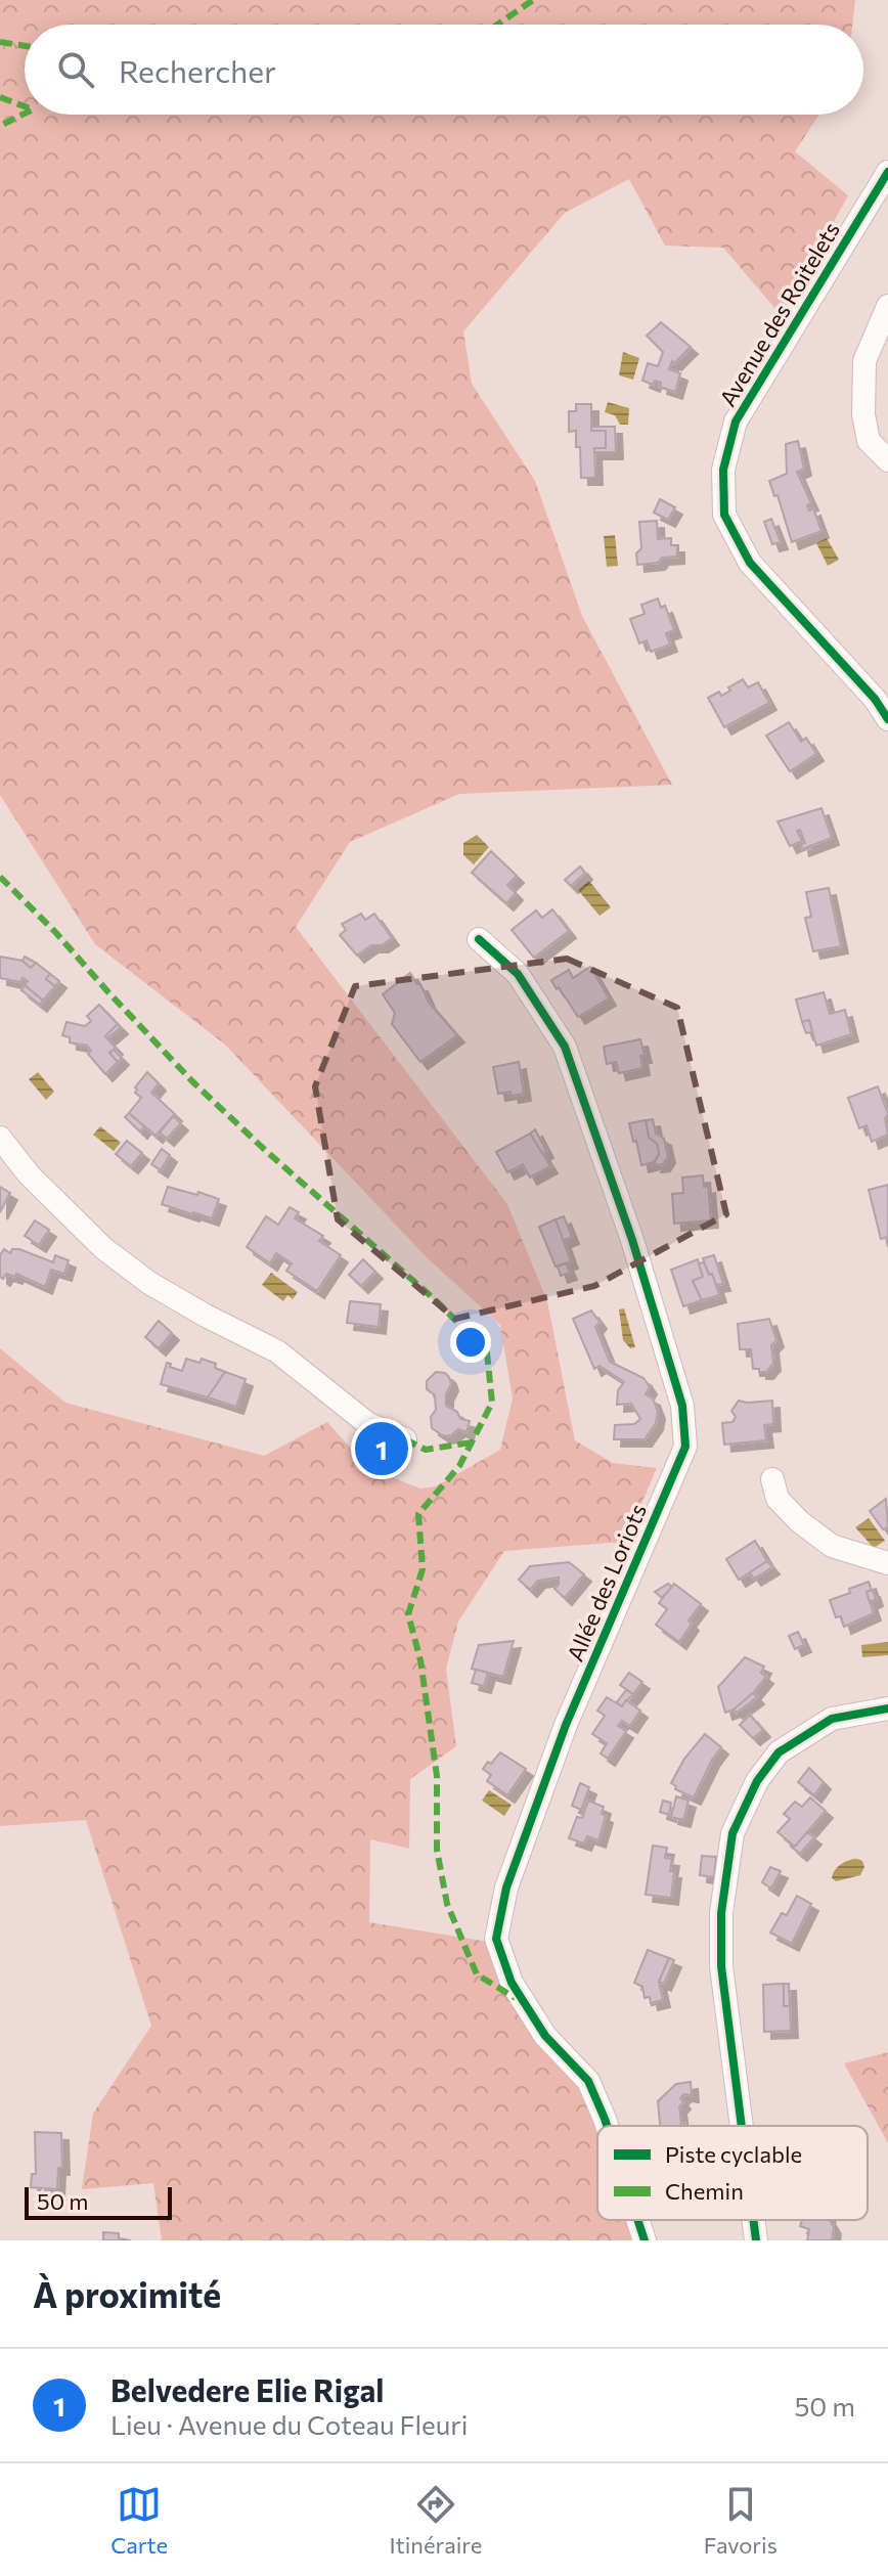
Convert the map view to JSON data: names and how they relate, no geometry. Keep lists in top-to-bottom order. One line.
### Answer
{"streets":{"street":["Avenue des Roitelets","Allée des Loriots"]},"legend":["Piste cyclable","Chemin"],"scale_bar":"50 m","page":{"search":"Rechercher","pins":"1","scale":"50 m","heading":"À proximité","list":[{"mark":"1","name":"Belvedere Elie Rigal","note":"Lieu · Avenue du Coteau Fleuri","value":"50 m"}],"nav":["Carte","Itinéraire","Favoris"]}}
